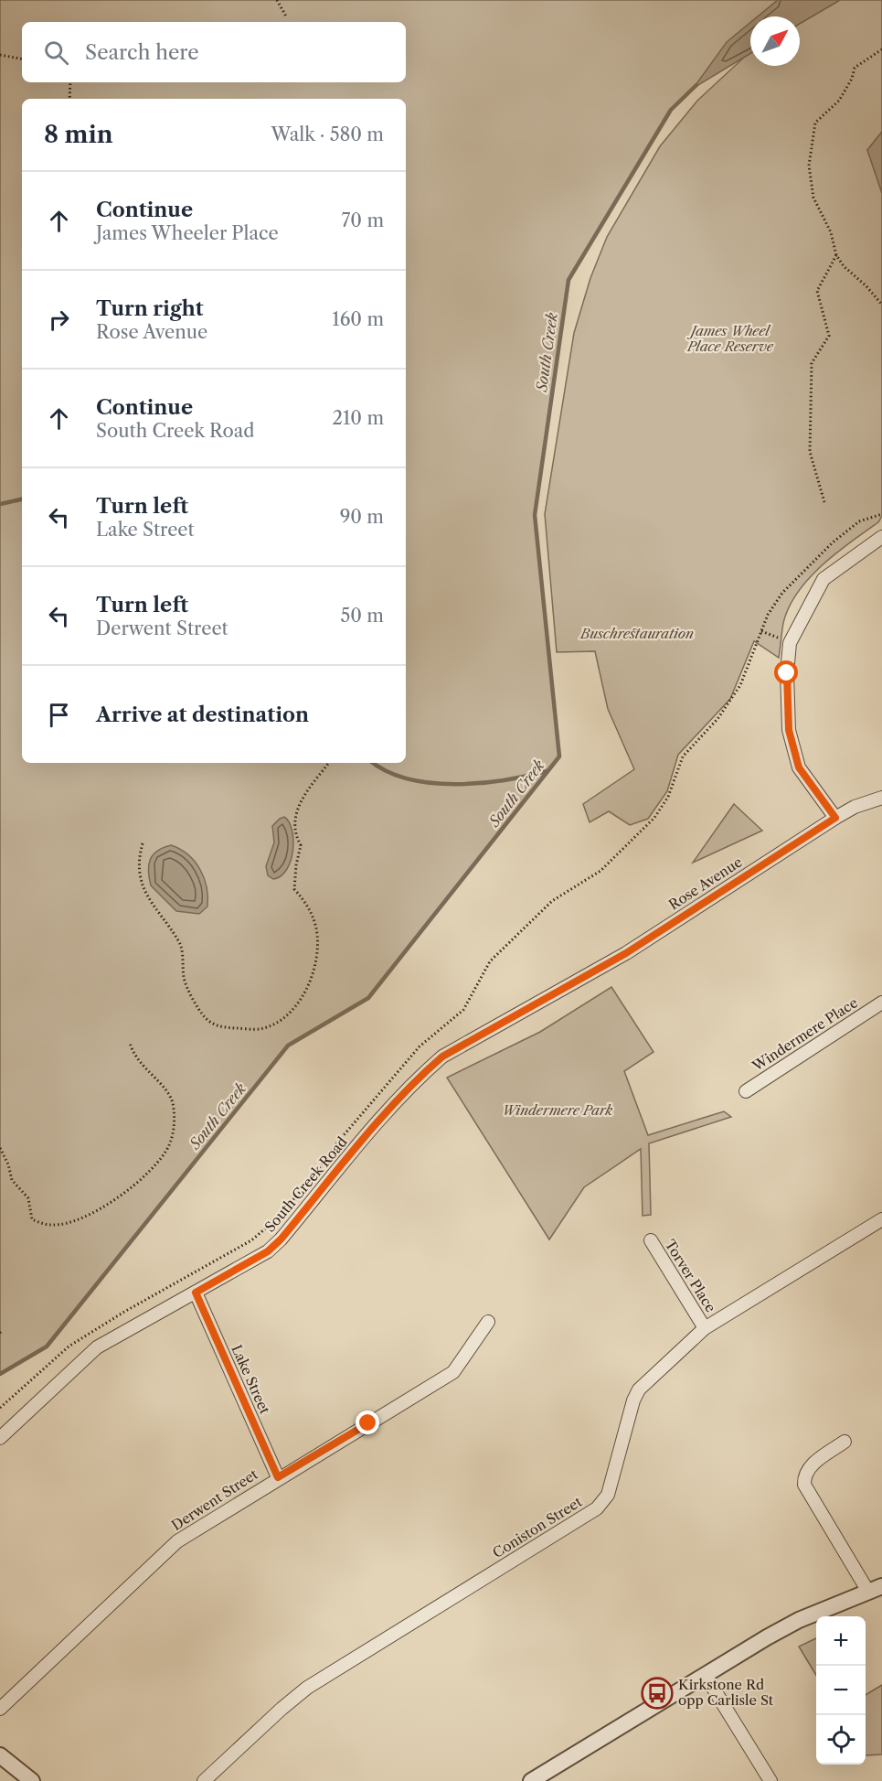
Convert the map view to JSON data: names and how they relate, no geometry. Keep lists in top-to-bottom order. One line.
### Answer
{"streets":{"street":["Rose Avenue","Windermere Place","South Creek Road","Torver Place","Lake Street","Derwent Street","Coniston Street"]},"crossings":[["Rose Avenue","South Creek Road"],["South Creek Road","Lake Street"],["Torver Place","Coniston Street"],["Lake Street","Derwent Street"]],"water":["South Creek"],"parks":["James Wheel Place Reserve","Buschrestauration","Windermere Park"],"places":{"bus stop":["Kirkstone Rd opp Carlisle St"]},"north":"top right","page":{"search":"Search here","heading":["8 min","Walk · 580 m"],"list":[["Continue","James Wheeler Place","70 m"],["Turn right","Rose Avenue","160 m"],["Continue","South Creek Road","210 m"],["Turn left","Lake Street","90 m"],["Turn left","Derwent Street","50 m"],"Arrive at destination"],"map_buttons":["+","−"]}}
